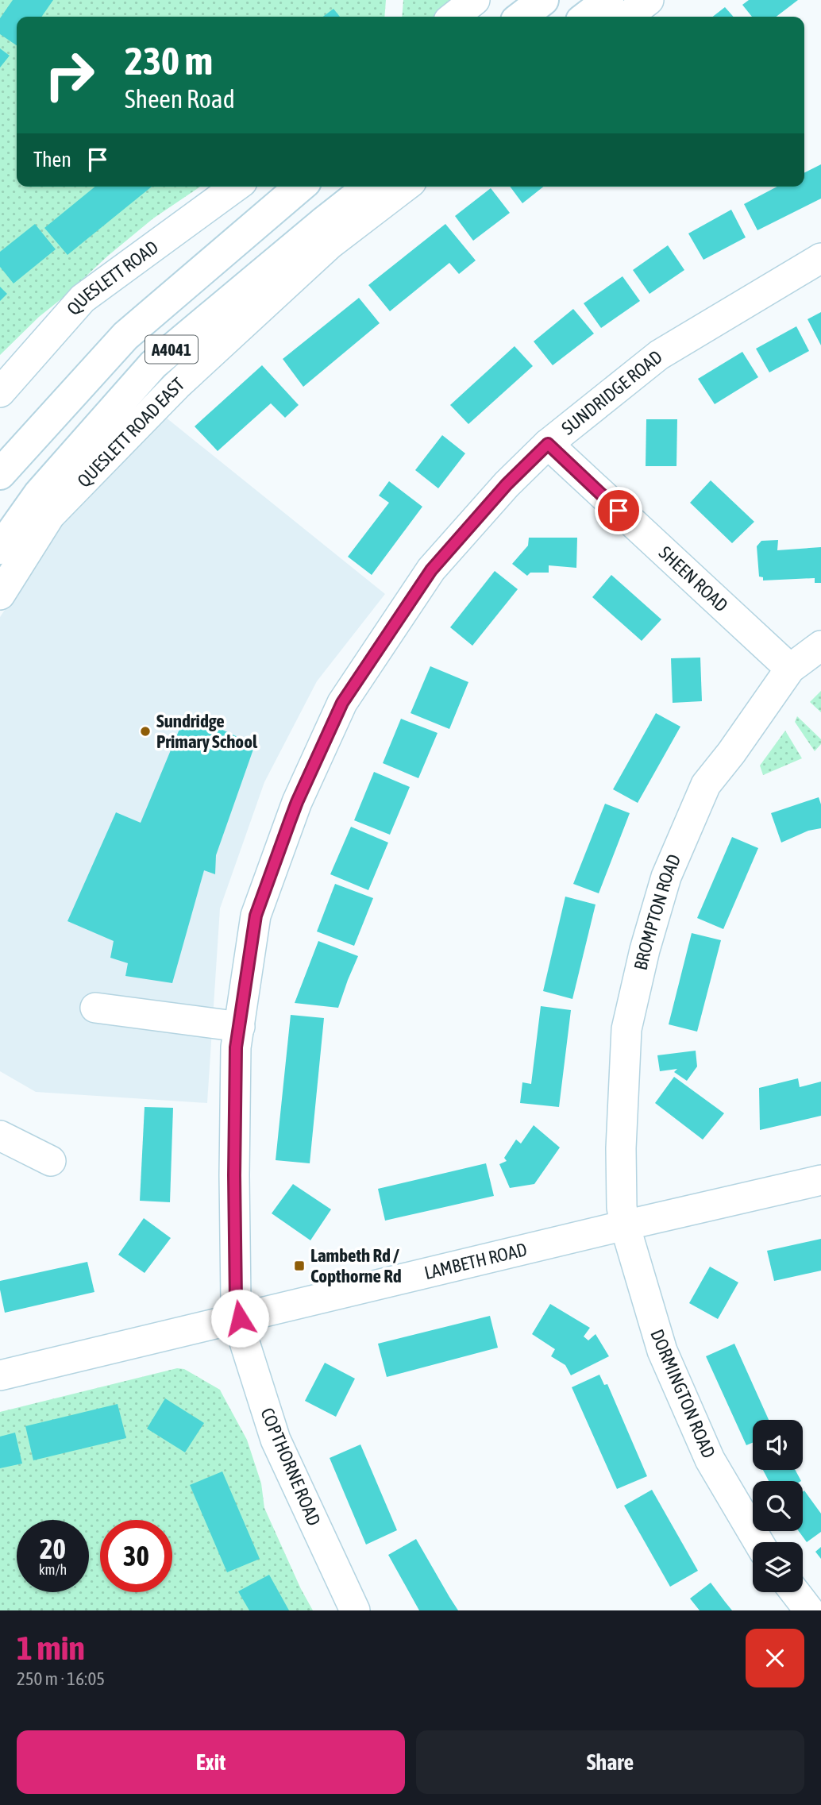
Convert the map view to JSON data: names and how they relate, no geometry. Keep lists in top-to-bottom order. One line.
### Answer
{"streets":{"highway":["A4041","QUESLETT ROAD EAST"],"street":["QUESLETT ROAD","SUNDRIDGE ROAD","SHEEN ROAD","BROMPTON ROAD","LAMBETH ROAD","DORMINGTON ROAD","COPTHORNE ROAD"]},"crossings":[["SUNDRIDGE ROAD","SHEEN ROAD"],["SUNDRIDGE ROAD","LAMBETH ROAD"],["SUNDRIDGE ROAD","COPTHORNE ROAD"],["SHEEN ROAD","BROMPTON ROAD"],["BROMPTON ROAD","LAMBETH ROAD"],["BROMPTON ROAD","DORMINGTON ROAD"],["LAMBETH ROAD","DORMINGTON ROAD"],["LAMBETH ROAD","COPTHORNE ROAD"]],"places":{"other":["Sundridge Primary School"],"transit":["Lambeth Rd / Copthorne Rd"]},"page":{"turn":["230 m","Sheen Road"],"then":"Then","speed":"20 km/h","limit":"30","heading":["1 min","250 m · 16:05"],"buttons":["Exit","Share"]}}
